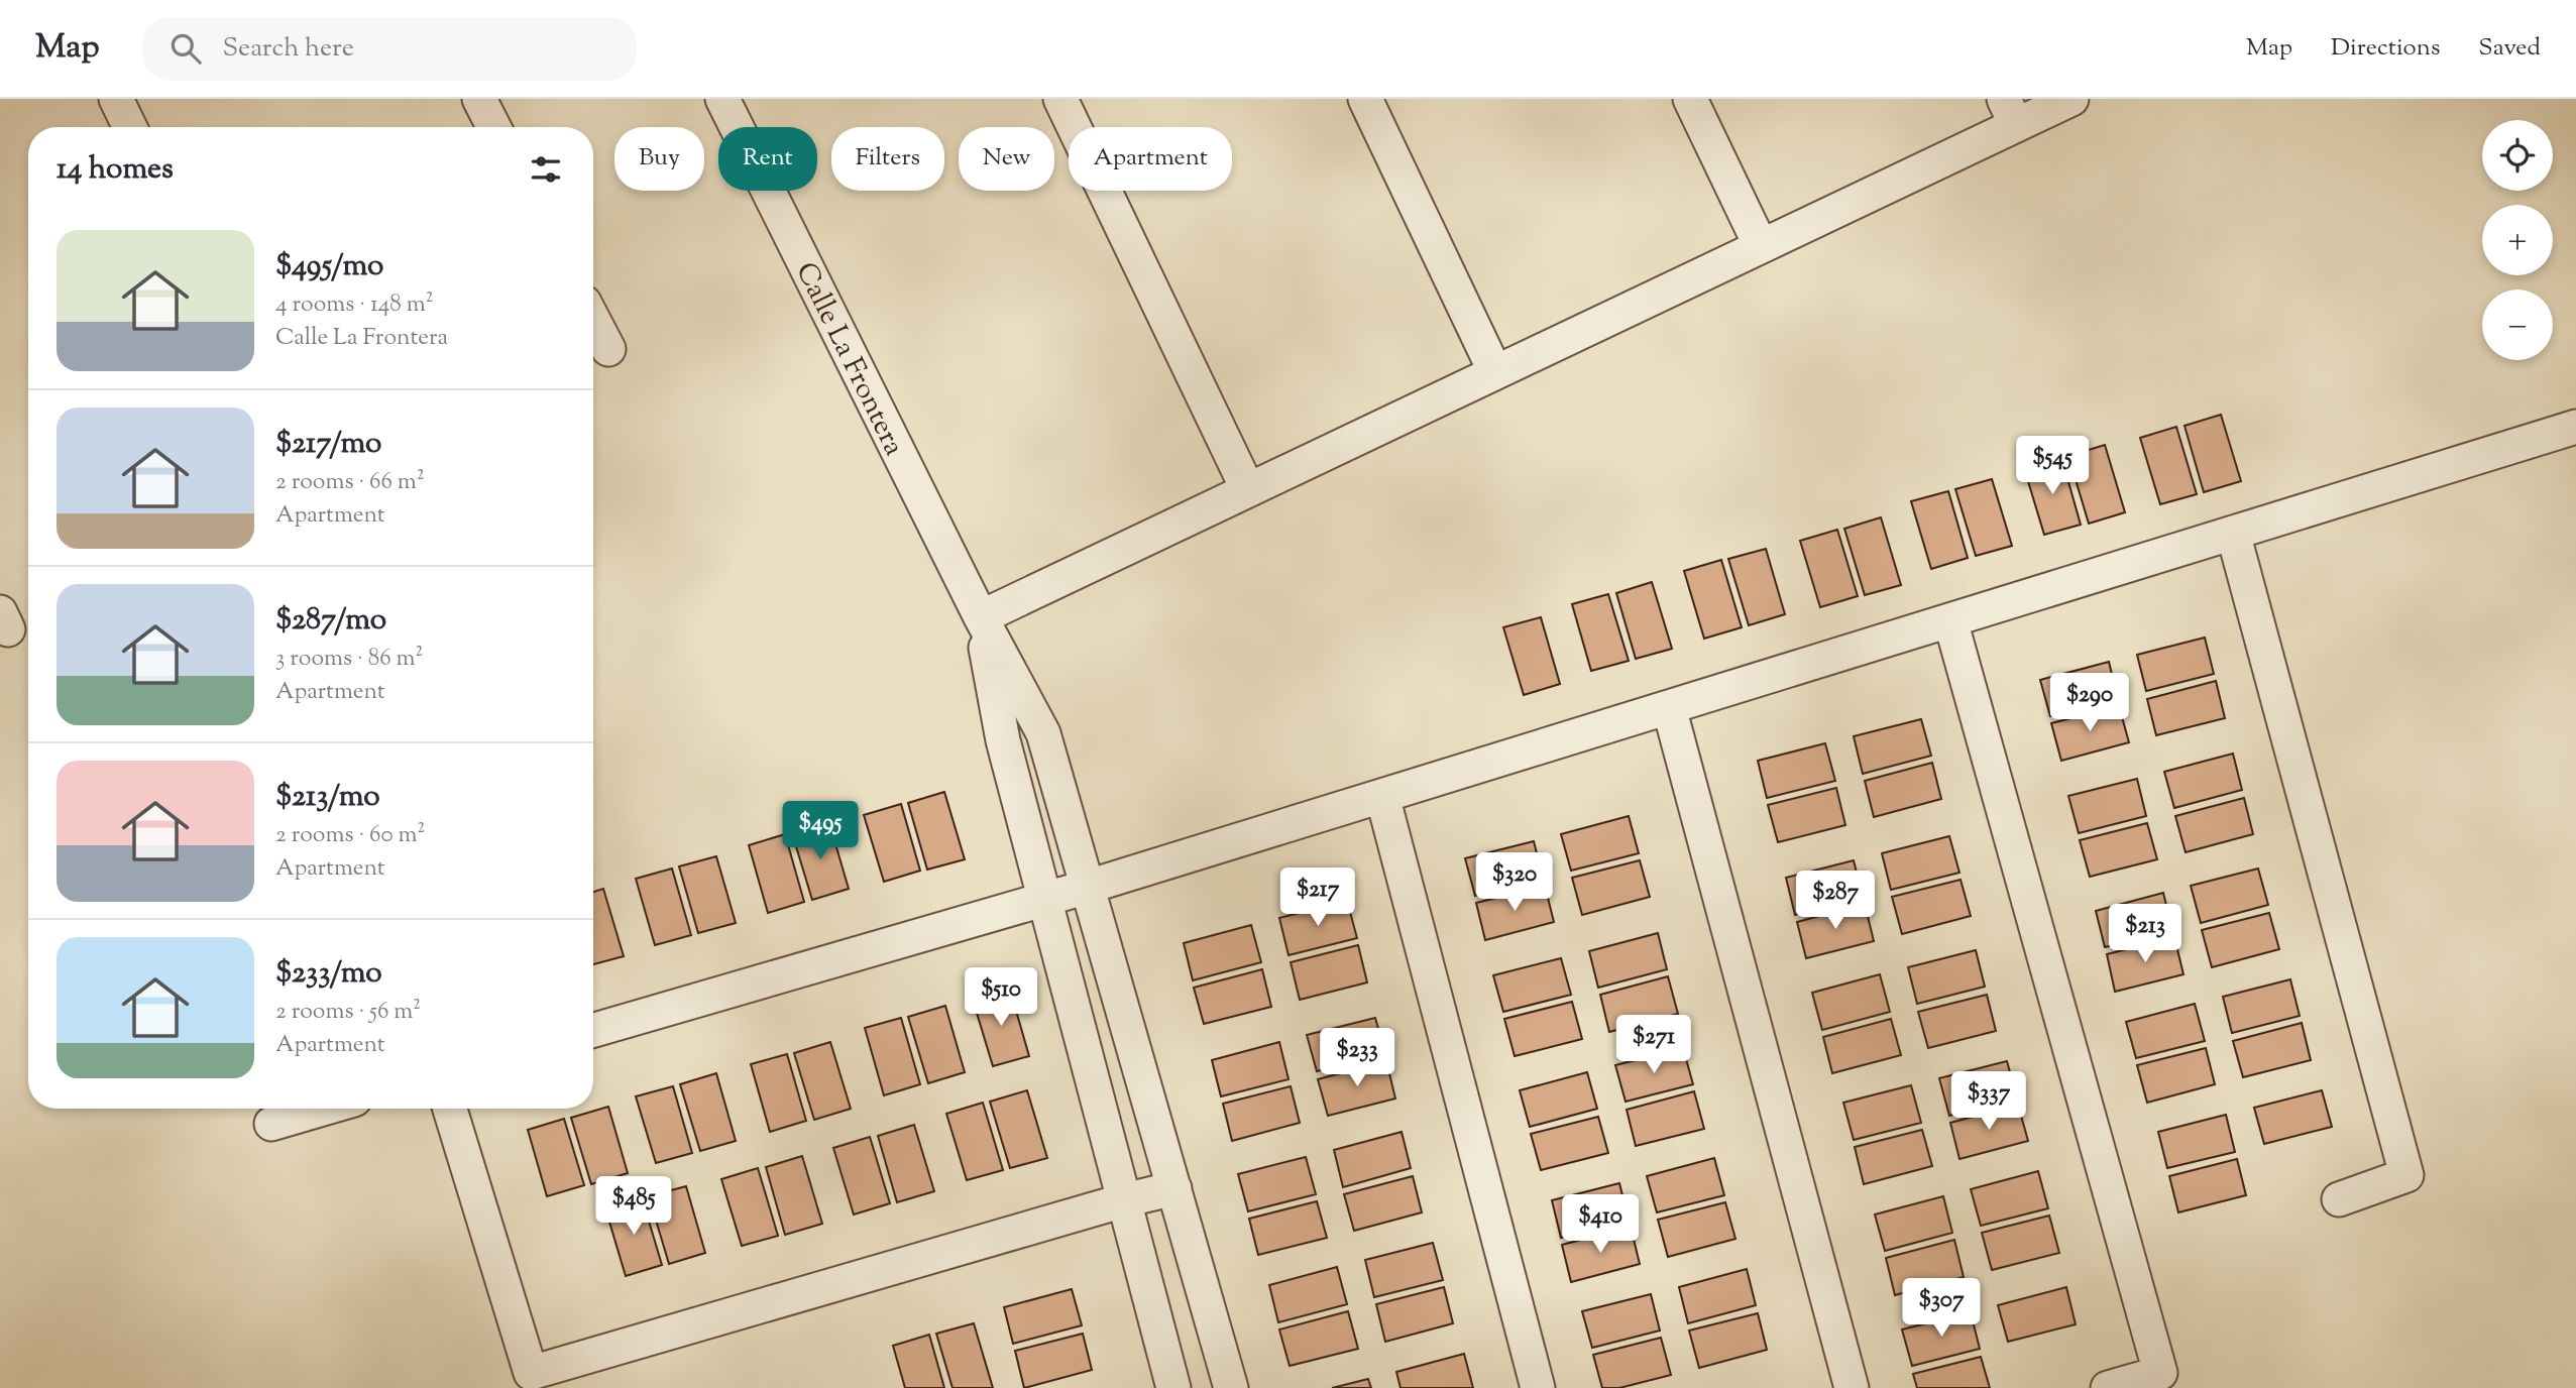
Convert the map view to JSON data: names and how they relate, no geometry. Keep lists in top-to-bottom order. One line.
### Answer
{"streets":{"street":["Calle La Frontera"]},"page":{"header":"Map","search":"Search here","nav":["Map","Directions","Saved"],"map_buttons":["+","−"],"chip":["Buy","Rent","Filters","New","Apartment"],"heading":"14 homes","list":[{"name":"$495/mo","note":"4 rooms · 148 m² · Calle La Frontera"},{"name":"$217/mo","note":"2 rooms · 66 m² · Apartment"},{"name":"$287/mo","note":"3 rooms · 86 m² · Apartment"},{"name":"$213/mo","note":"2 rooms · 60 m² · Apartment"},{"name":"$233/mo","note":"2 rooms · 56 m² · Apartment"}],"price":["$545","$290","$495","$320","$217","$287","$213","$510","$271","$233","$337","$485","$410","$307"]}}
